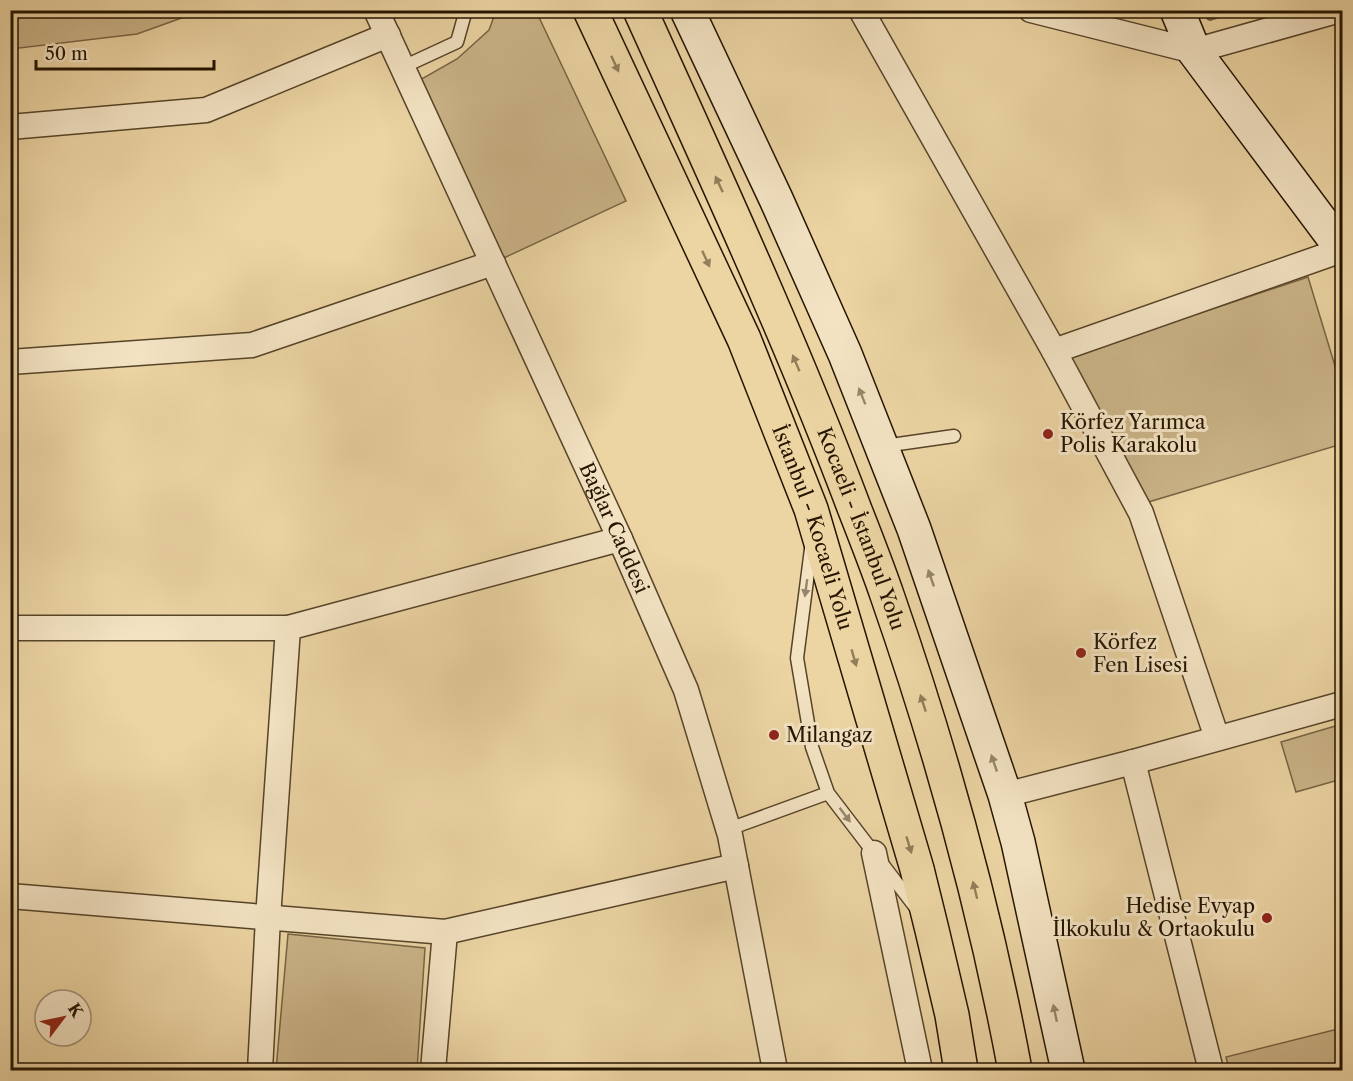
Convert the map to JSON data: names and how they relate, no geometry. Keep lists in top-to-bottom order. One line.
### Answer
{"streets":{"highway":["İstanbul - Kocaeli Yolu","Kocaeli - İstanbul Yolu"],"street":["Bağlar Caddesi"]},"one_way":["İstanbul - Kocaeli Yolu","Kocaeli - İstanbul Yolu"],"places":["Körfez Yarımca Polis Karakolu","Körfez Fen Lisesi","Milangaz","Hedise Evyap İlkokulu & Ortaokulu"],"scale_bar":"50 m","north":"top right"}
